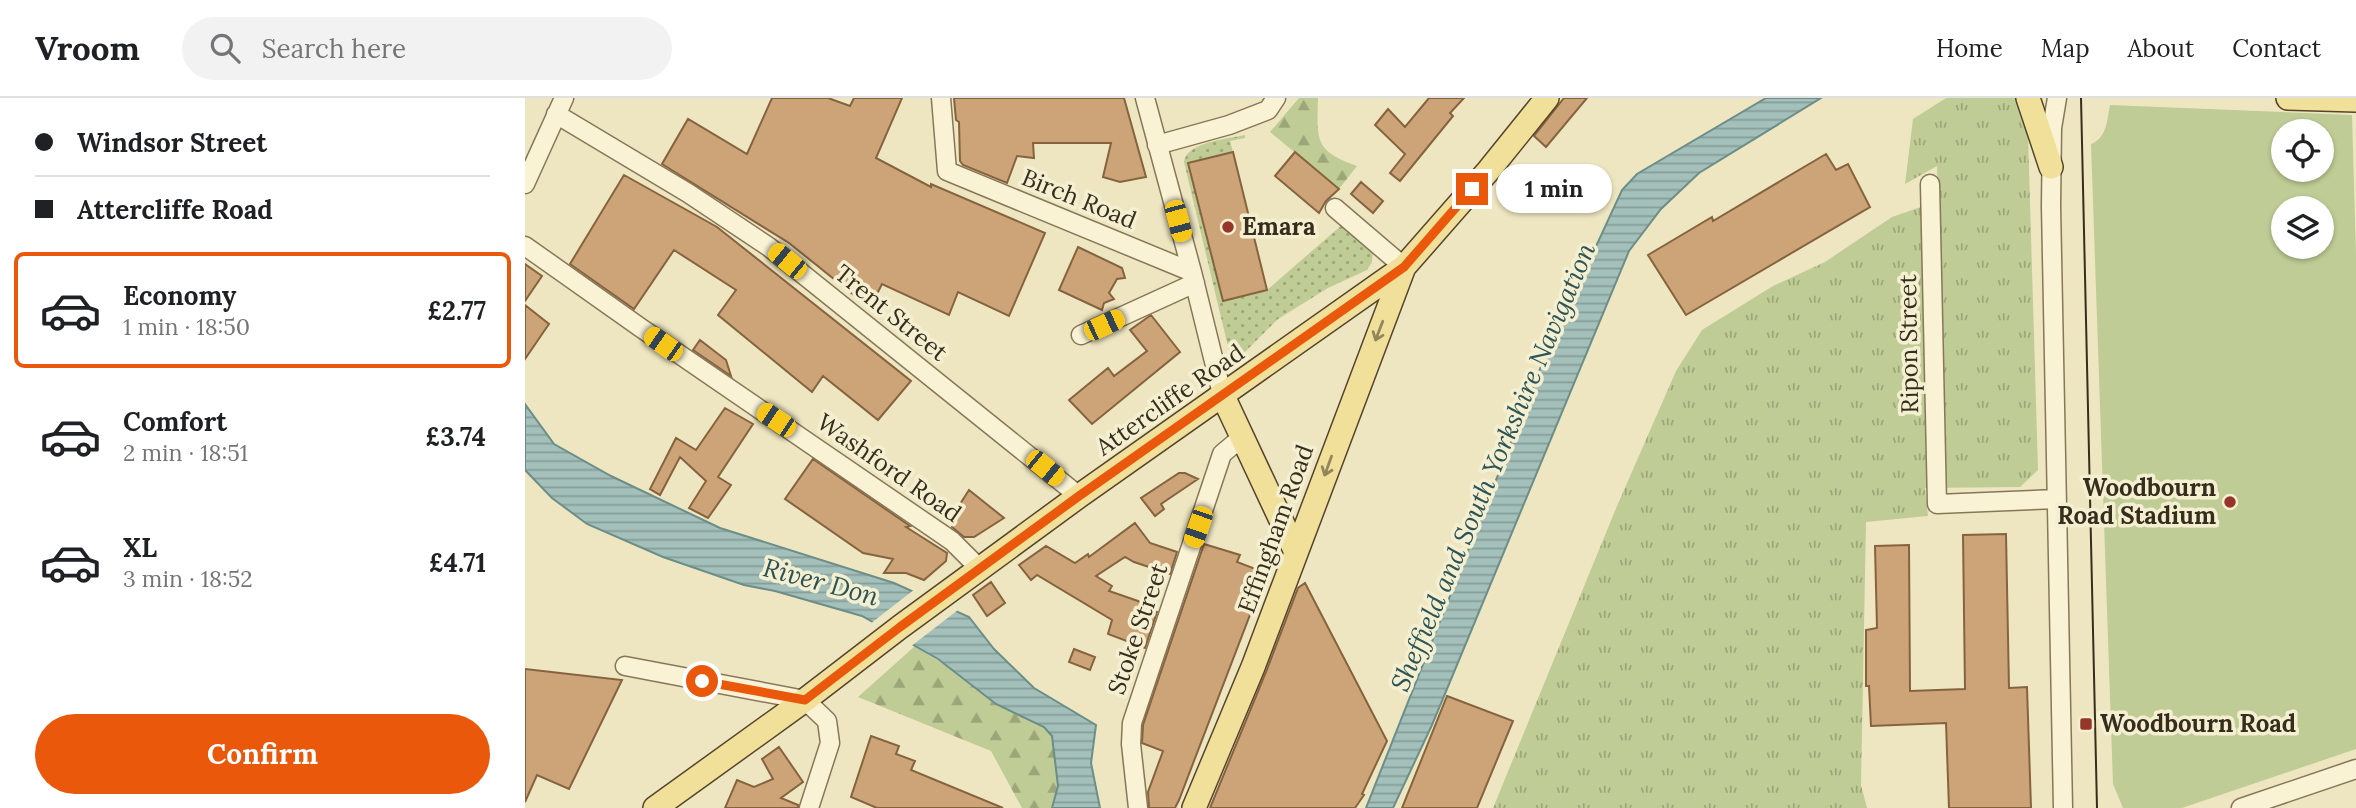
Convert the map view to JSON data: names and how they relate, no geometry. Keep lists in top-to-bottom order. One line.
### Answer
{"streets":{"main road":["Attercliffe Road","Effingham Road"],"street":["Birch Road","Trent Street","Ripon Street","Washford Road","Stoke Street"]},"crossings":[["Trent Street","Attercliffe Road"],["Attercliffe Road","Washford Road"],["Attercliffe Road","Effingham Road"]],"one_way":["Effingham Road"],"water":["Sheffield and South Yorkshire Navigation","River Don"],"places":{"other":["Emara","Woodbourn Road Stadium"],"transit":["Woodbourn Road"]},"page":{"header":"Vroom","search":"Search here","nav":["Home","Map","About","Contact"],"banner":["Windsor Street","Attercliffe Road"],"bubble":"1 min","list":[{"name":"Economy","note":"1 min · 18:50","value":"£2.77"},{"name":"Comfort","note":"2 min · 18:51","value":"£3.74"},{"name":"XL","note":"3 min · 18:52","value":"£4.71"}],"buttons":"Confirm"}}
